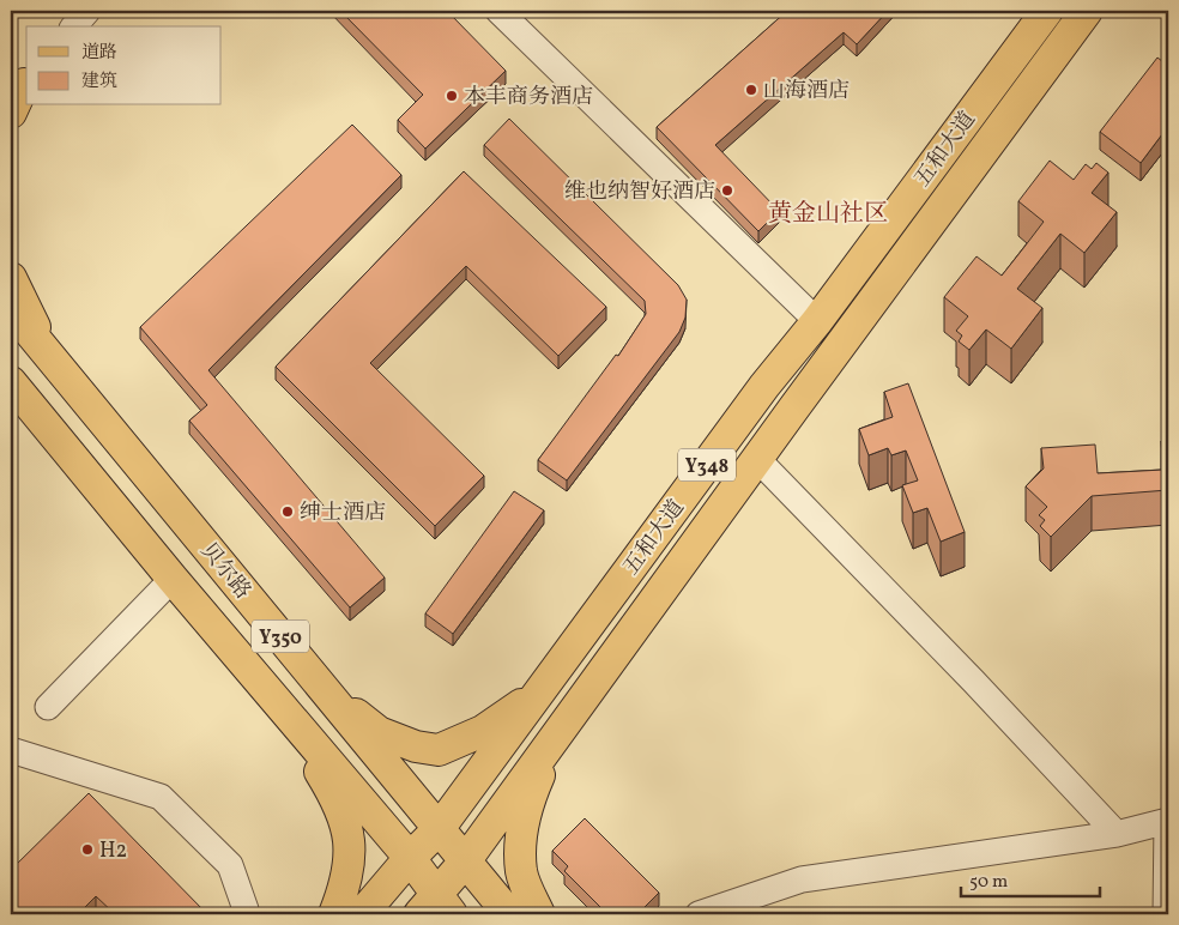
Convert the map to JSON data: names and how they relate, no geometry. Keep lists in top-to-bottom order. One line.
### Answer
{"streets":{"main road":["五和大道","Y348","贝尔路","Y350"]},"crossings":[["五和大道","贝尔路"],["五和大道","Y350"]],"districts":["黄金山社区"],"places":["山海酒店","本丰商务酒店","维也纳智好酒店","绅士酒店","H2"],"legend":["道路","建筑"],"scale_bar":"50 m"}
